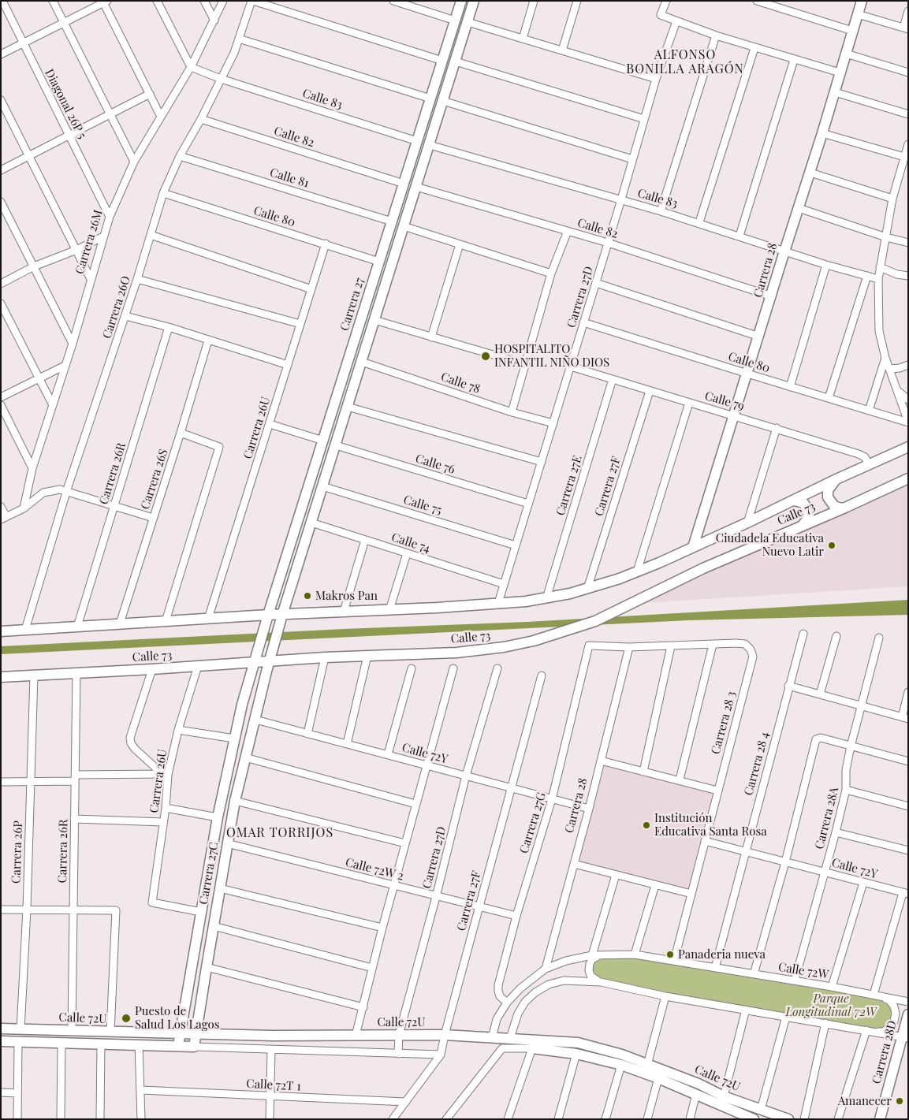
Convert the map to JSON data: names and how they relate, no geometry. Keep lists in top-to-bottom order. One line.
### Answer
{"streets":{"main road":["Carrera 28","Carrera 27","Calle 73","Carrera 27C","Calle 72U","Carrera 28D"],"street":["Calle 83","Diagonal 26P 5","Calle 82","Calle 81","Calle 80","Carrera 26M","Carrera 27D","Carrera 26O","Calle 78","Calle 79","Carrera 26U","Calle 76","Carrera 26R","Carrera 26S","Carrera 27E","Carrera 27F","Calle 75","Calle 74","Carrera 28 3","Calle 72Y","Carrera 28 4","Carrera 28A","Carrera 27G","Carrera 26P","Calle 72W 2","Calle 72W","Calle 72T 1"]},"crossings":[["Calle 83","Carrera 26M"],["Calle 83","Carrera 28"],["Calle 83","Carrera 27D"],["Calle 83","Carrera 27"],["Calle 83","Carrera 26O"],["Diagonal 26P 5","Carrera 26M"],["Calle 82","Carrera 28"],["Calle 82","Carrera 27D"],["Calle 82","Carrera 27"],["Calle 82","Carrera 26O"],["Calle 81","Carrera 27"],["Calle 81","Carrera 26O"],["Calle 80","Carrera 28"],["Calle 80","Carrera 27D"],["Calle 80","Carrera 27"],["Calle 80","Carrera 26O"],["Calle 80","Carrera 26U"],["Carrera 28","Calle 79"],["Carrera 28","Calle 73"],["Carrera 28","Carrera 28 3"],["Carrera 28","Calle 72Y"],["Carrera 28","Calle 72W"],["Carrera 27D","Calle 78"],["Carrera 27D","Calle 79"],["Carrera 27D","Calle 76"],["Carrera 27D","Calle 75"],["Carrera 27D","Calle 73"],["Carrera 27D","Calle 74"],["Carrera 27D","Calle 72Y"],["Carrera 27D","Calle 72W 2"],["Carrera 27D","Calle 72U"],["Carrera 27","Calle 73"],["Carrera 26O","Calle 73"],["Calle 79","Carrera 27E"],["Calle 79","Carrera 27F"],["Calle 79","Calle 73"],["Carrera 26U","Calle 73"],["Carrera 26U","Carrera 27C"],["Carrera 26R","Calle 73"],["Carrera 26R","Calle 72U"],["Carrera 26S","Calle 73"],["Carrera 27E","Calle 73"],["Carrera 27F","Calle 73"],["Carrera 27F","Calle 72Y"],["Carrera 27F","Calle 72W 2"],["Carrera 27F","Calle 72U"],["Carrera 27F","Calle 72T 1"],["Calle 73","Carrera 26P"],["Calle 73","Carrera 27C"],["Carrera 28 3","Calle 72Y"],["Carrera 28 3","Carrera 27G"],["Carrera 28 3","Calle 72W"],["Calle 72Y","Carrera 28 4"],["Calle 72Y","Carrera 28A"],["Calle 72Y","Carrera 27G"],["Calle 72Y","Carrera 27C"],["Carrera 28 4","Calle 72W"],["Carrera 28A","Calle 72W"],["Carrera 27G","Calle 72W 2"],["Carrera 27G","Calle 72W"],["Carrera 26P","Calle 72U"],["Calle 72W 2","Carrera 27C"],["Carrera 27C","Calle 72U"],["Calle 72W","Calle 72U"]],"districts":["ALFONSO BONILLA ARAGÓN","OMAR TORRIJOS"],"parks":["Parque Longitudinal 72W"],"places":["HOSPITALITO INFANTIL NIÑO DIOS","Ciudadela Educativa Nuevo Latir","Makros Pan","Institución Educativa Santa Rosa","Panaderia nueva","Puesto de Salud Los Lagos","Amanecer"]}
